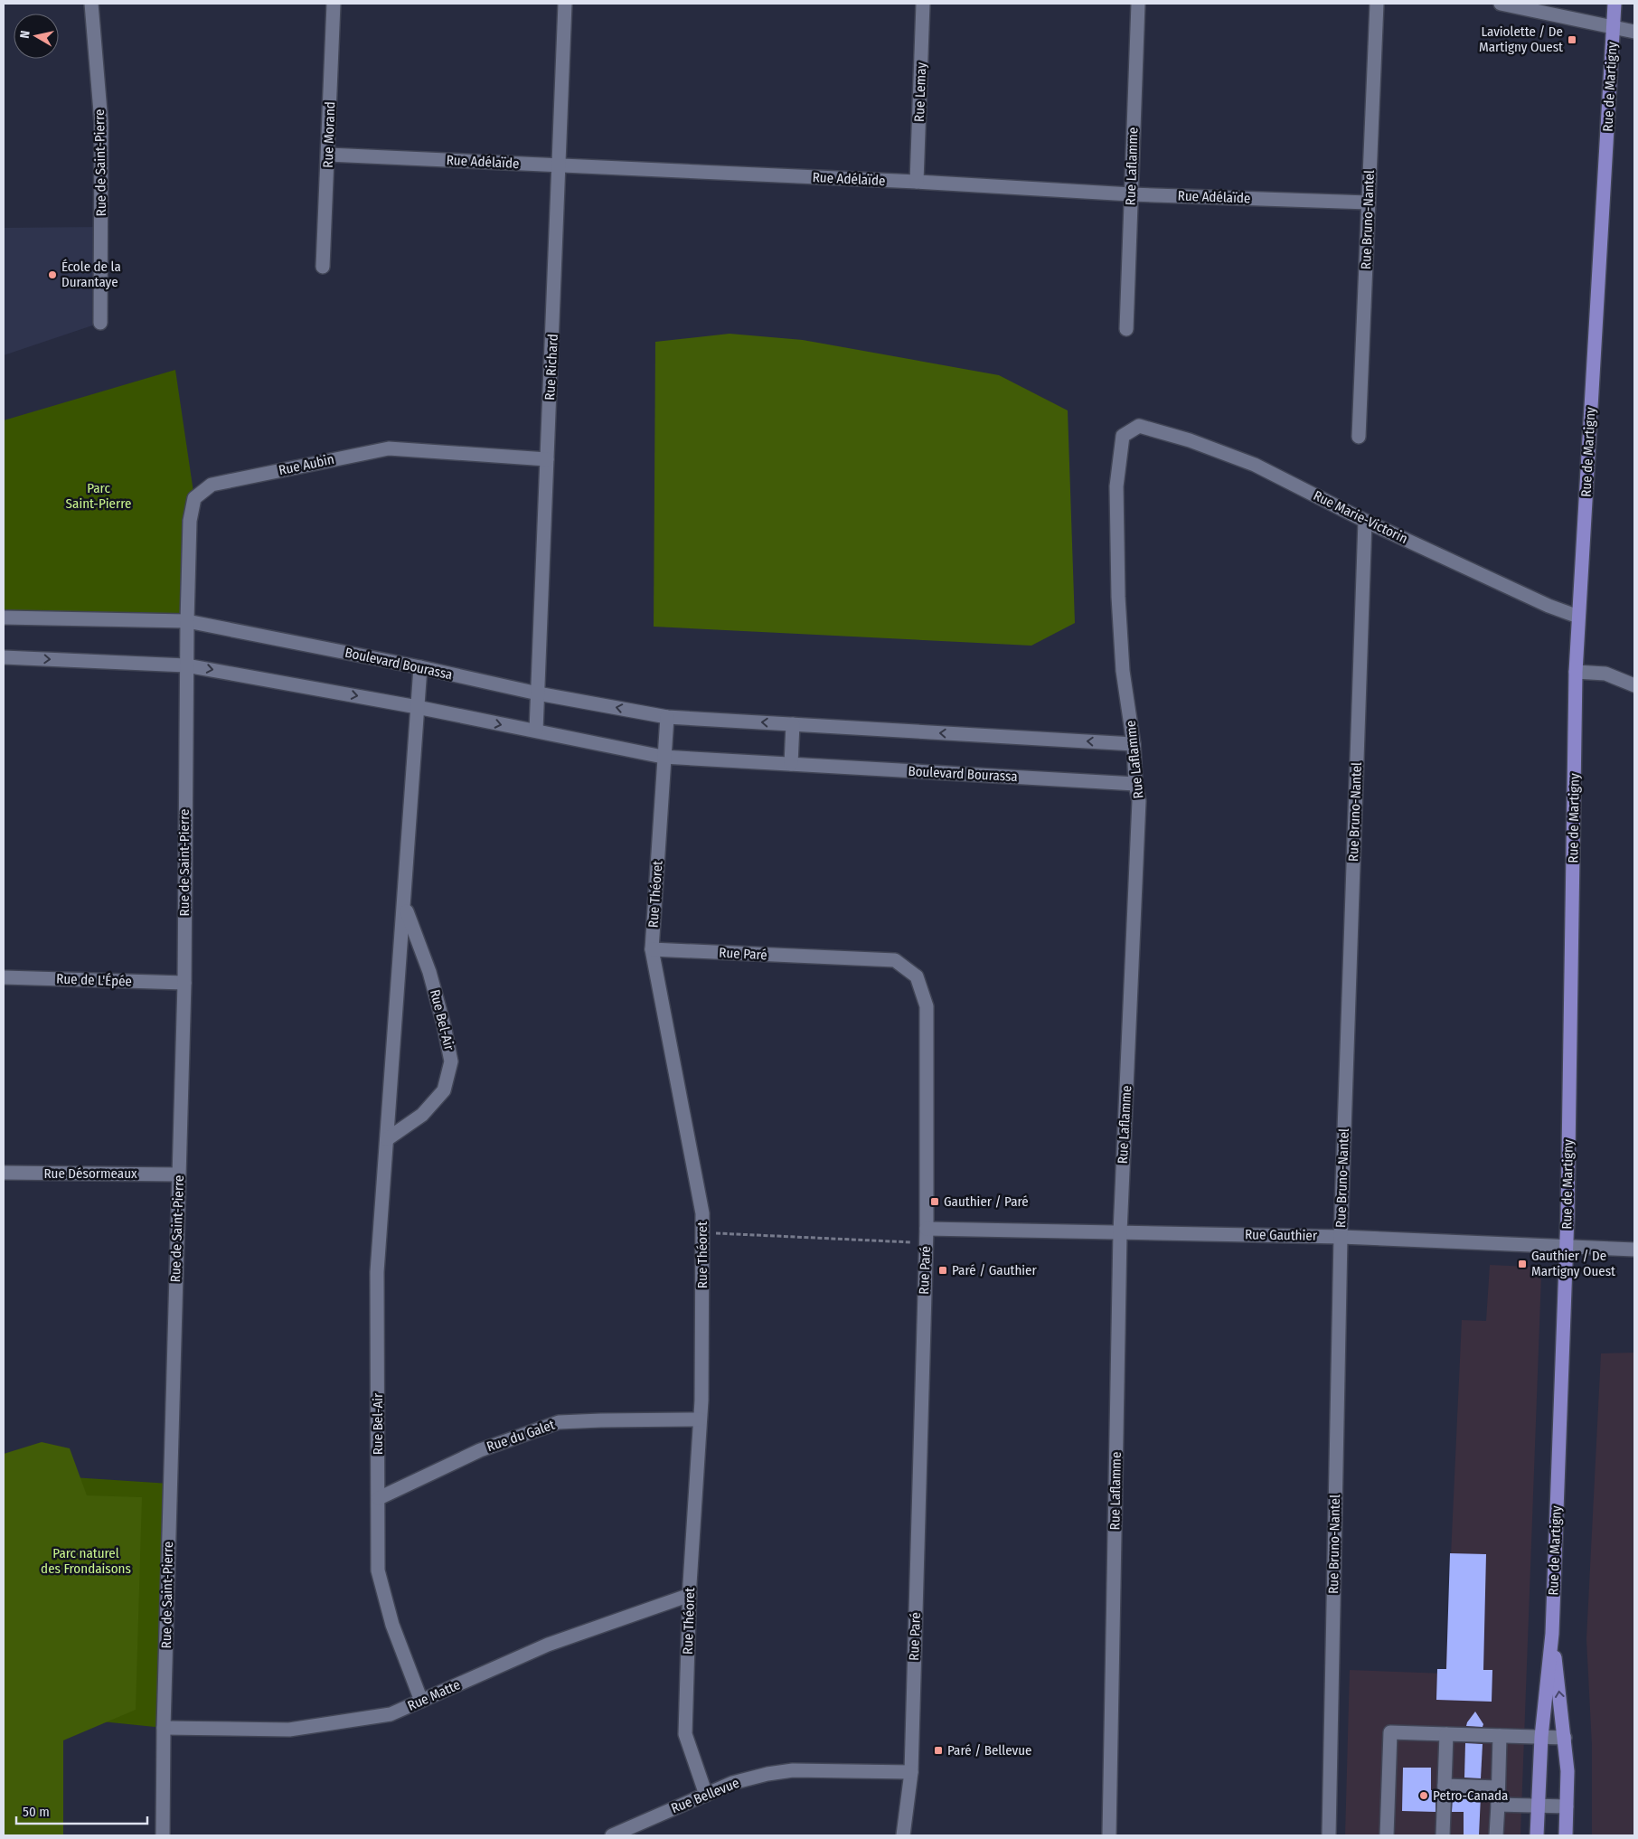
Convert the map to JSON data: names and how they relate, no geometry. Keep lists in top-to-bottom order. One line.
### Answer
{"streets":{"main road":["Rue de Martigny"],"street":["Rue Lemay","Rue Morand","Rue Adélaïde","Rue de Saint-Pierre","Rue Laflamme","Rue Bruno-Nantel","Rue Richard","Rue Aubin","Rue Marie-Victorin","Boulevard Bourassa","Rue Théoret","Rue Paré","Rue de L'Épée","Rue Bel-Air","Rue Désormeaux","Rue Gauthier","Rue du Galet","Rue Matte","Rue Bellevue"]},"crossings":[["Rue de Martigny","Rue Marie-Victorin"],["Rue de Martigny","Rue Gauthier"],["Rue Lemay","Rue Adélaïde"],["Rue Morand","Rue Adélaïde"],["Rue Adélaïde","Rue Laflamme"],["Rue Adélaïde","Rue Bruno-Nantel"],["Rue Adélaïde","Rue Richard"],["Rue de Saint-Pierre","Rue Aubin"],["Rue de Saint-Pierre","Boulevard Bourassa"],["Rue de Saint-Pierre","Rue de L'Épée"],["Rue de Saint-Pierre","Rue Désormeaux"],["Rue de Saint-Pierre","Rue Matte"],["Rue Laflamme","Rue Marie-Victorin"],["Rue Laflamme","Boulevard Bourassa"],["Rue Laflamme","Rue Gauthier"],["Rue Bruno-Nantel","Rue Marie-Victorin"],["Rue Bruno-Nantel","Rue Gauthier"],["Rue Richard","Rue Aubin"],["Rue Richard","Boulevard Bourassa"],["Rue Aubin","Boulevard Bourassa"],["Boulevard Bourassa","Rue Théoret"],["Boulevard Bourassa","Rue Bel-Air"],["Rue Théoret","Rue Paré"],["Rue Théoret","Rue du Galet"],["Rue Théoret","Rue Matte"],["Rue Théoret","Rue Bellevue"],["Rue Paré","Rue Gauthier"],["Rue Paré","Rue Bellevue"],["Rue Bel-Air","Rue du Galet"],["Rue Bel-Air","Rue Matte"]],"parks":["Parc Saint-Pierre","Parc naturel des Frondaisons"],"places":{"transit":["Laviolette / De Martigny Ouest","Gauthier / Paré","Gauthier / De Martigny Ouest","Paré / Gauthier","Paré / Bellevue"],"other":["École de la Durantaye","Petro-Canada"]},"scale_bar":"50 m","north":"left"}
